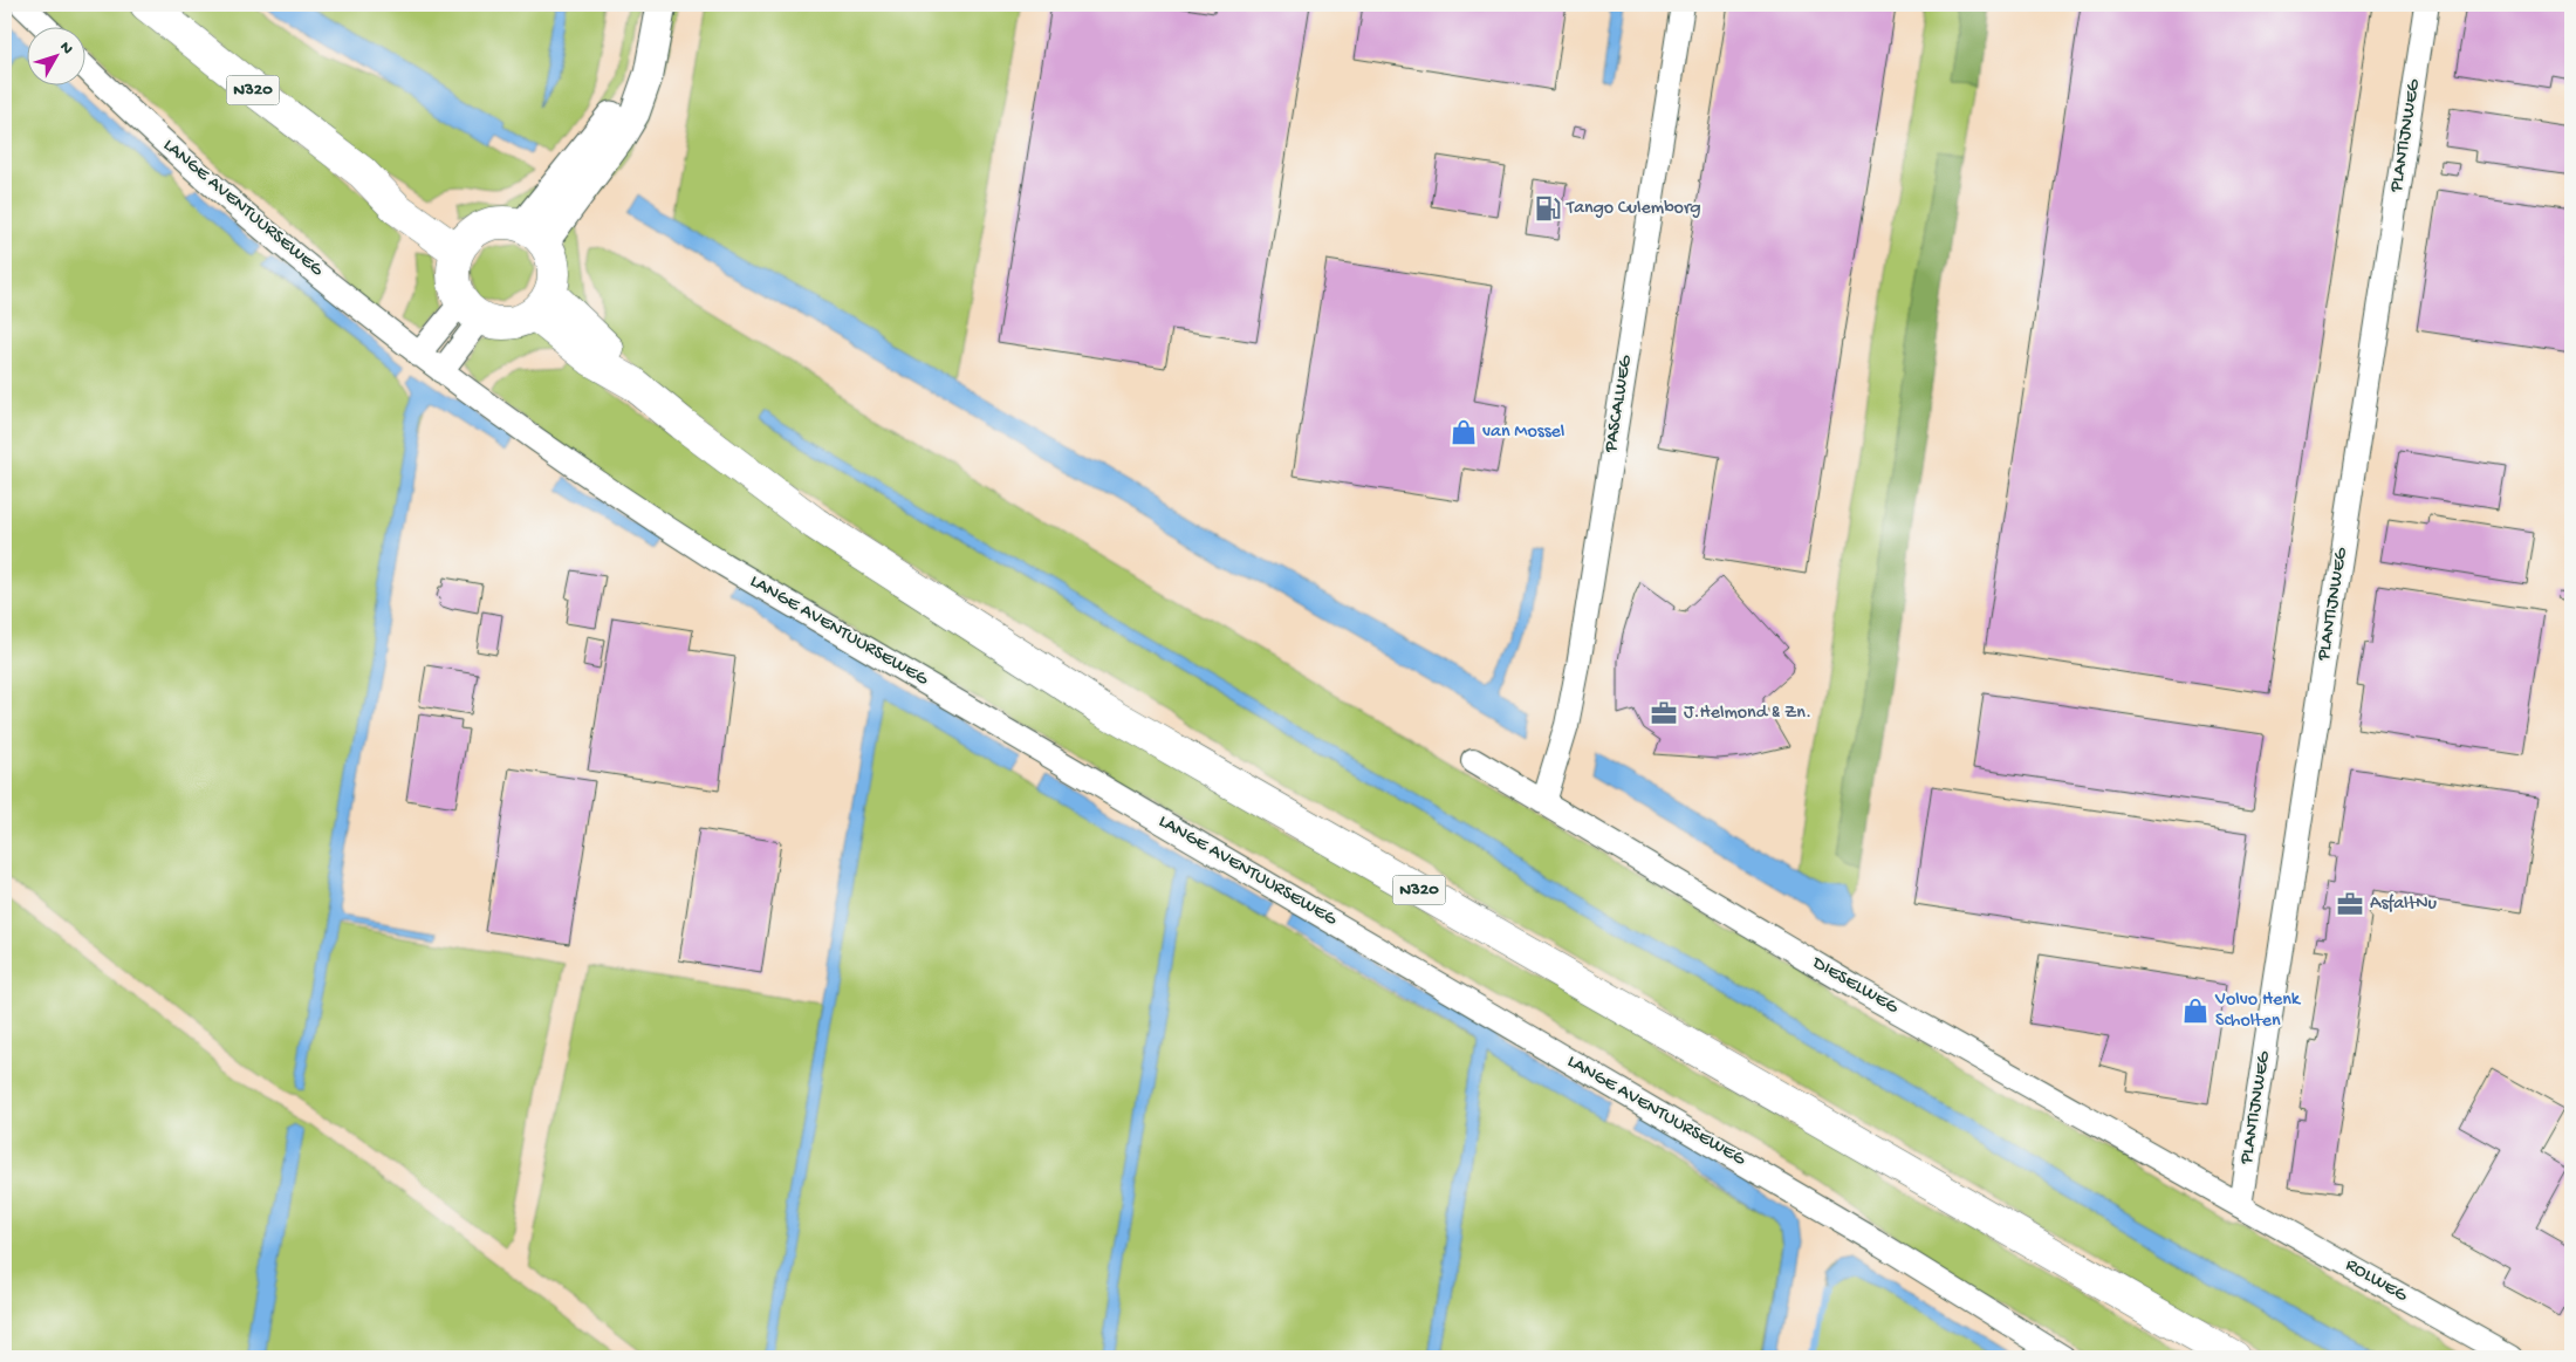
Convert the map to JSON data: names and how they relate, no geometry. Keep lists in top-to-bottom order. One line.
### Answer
{"streets":{"main road":["N320"],"street":["PLANTIJNWEG","LANGE AVENTUURSEWEG","PASCALWEG","DIESELWEG","ROLWEG"]},"crossings":[["PLANTIJNWEG","DIESELWEG"],["PLANTIJNWEG","ROLWEG"],["PASCALWEG","DIESELWEG"],["DIESELWEG","ROLWEG"]],"places":{"fuel station":["Tango Culemborg"],"shop":["van Mossel","Volvo Henk Scholten"],"office":["J.Helmond & Zn.","AsfaltNu"]},"north":"top right"}
